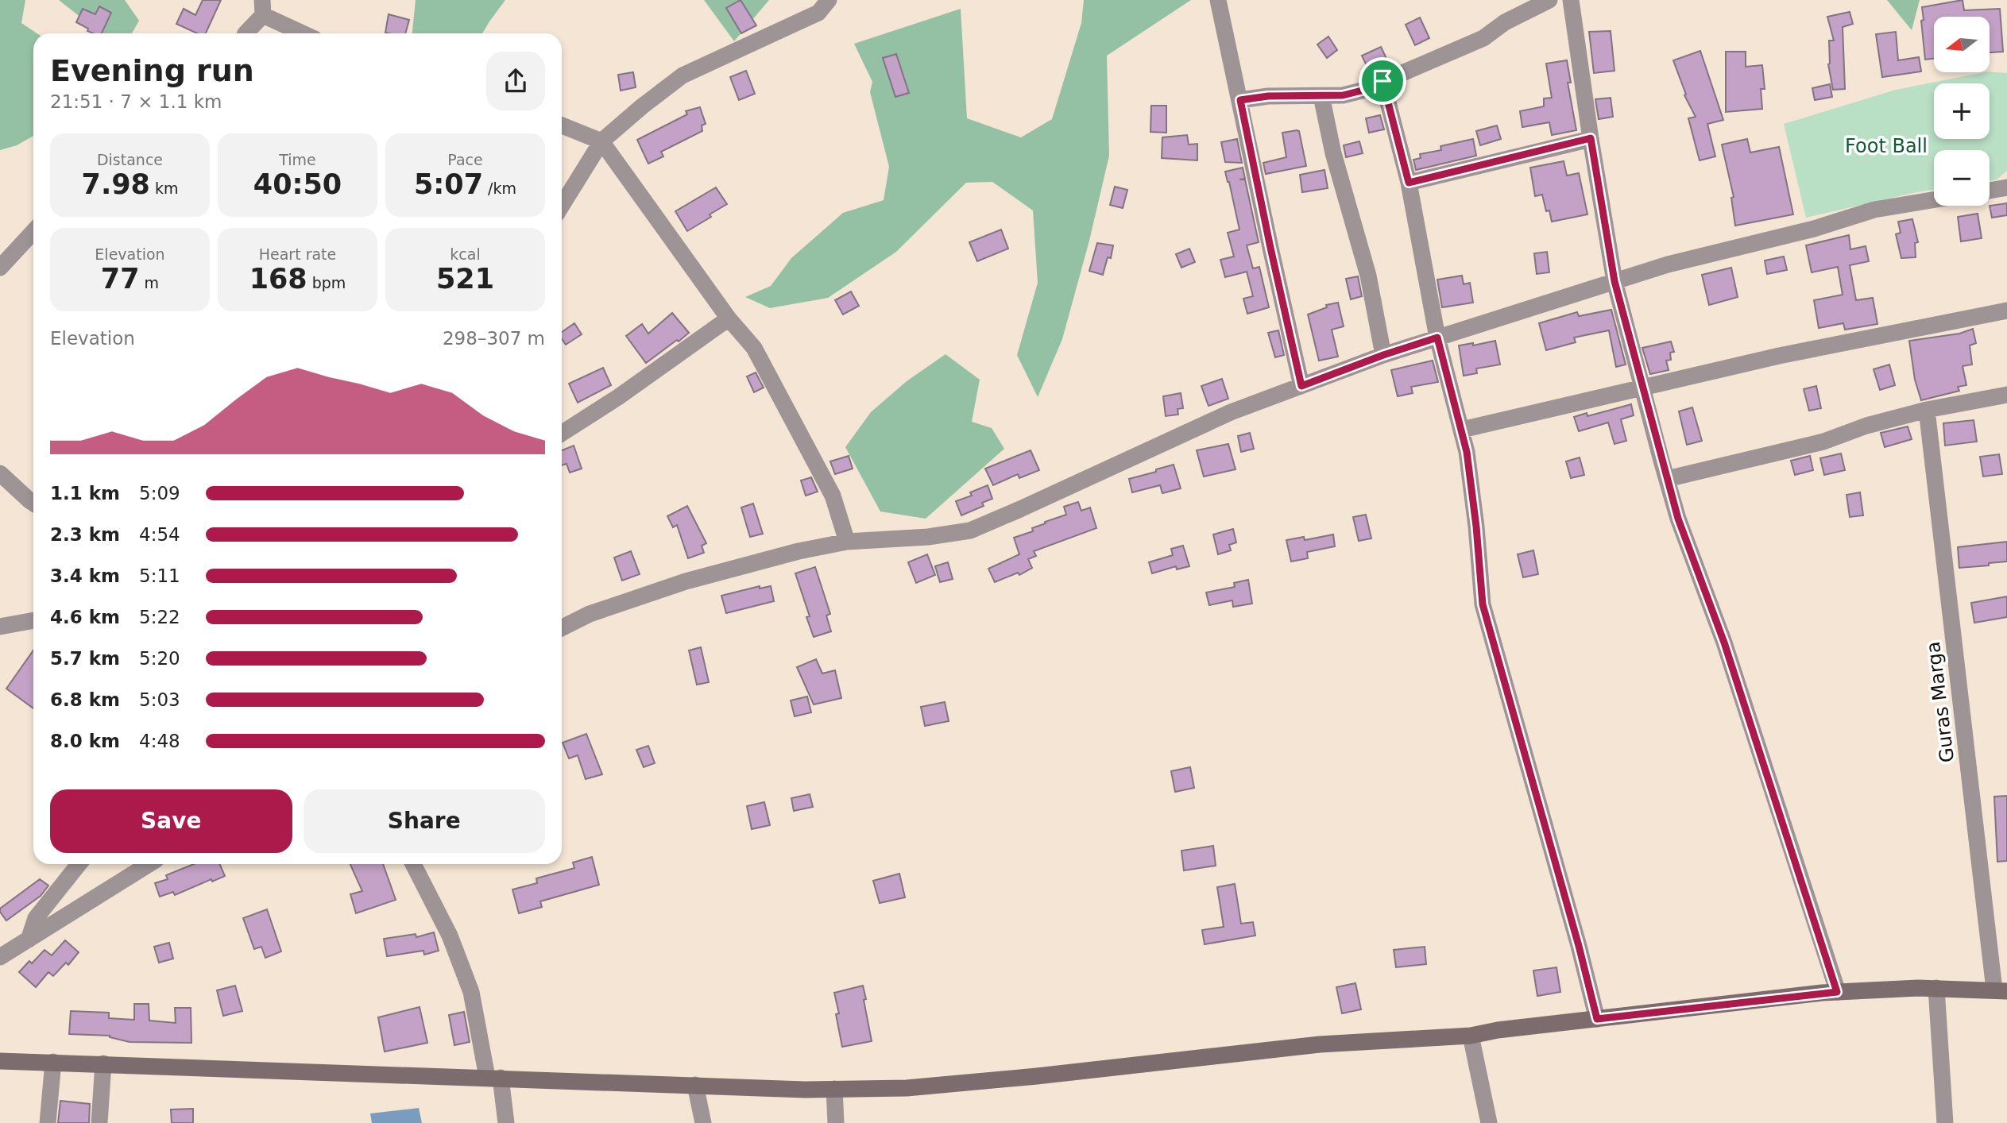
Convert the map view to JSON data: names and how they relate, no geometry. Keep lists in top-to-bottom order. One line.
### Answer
{"streets":{"street":["Guras Marga"]},"parks":["Foot Ball"],"north":"left","page":{"map_buttons":["+","−"],"heading":["Evening run","21:51 · 7 × 1.1 km"],"stats":[["Distance","7.98 km"],["Time","40:50"],["Pace","5:07 /km"],["Elevation","77 m"],["Heart rate","168 bpm"],["kcal","521"]],"chart":["Elevation","298–307 m"],"list":[{"name":"1.1 km","note":"5:09"},{"name":"2.3 km","note":"4:54"},{"name":"3.4 km","note":"5:11"},{"name":"4.6 km","note":"5:22"},{"name":"5.7 km","note":"5:20"},{"name":"6.8 km","note":"5:03"},{"name":"8.0 km","note":"4:48"}],"buttons":["Save","Share"]}}
